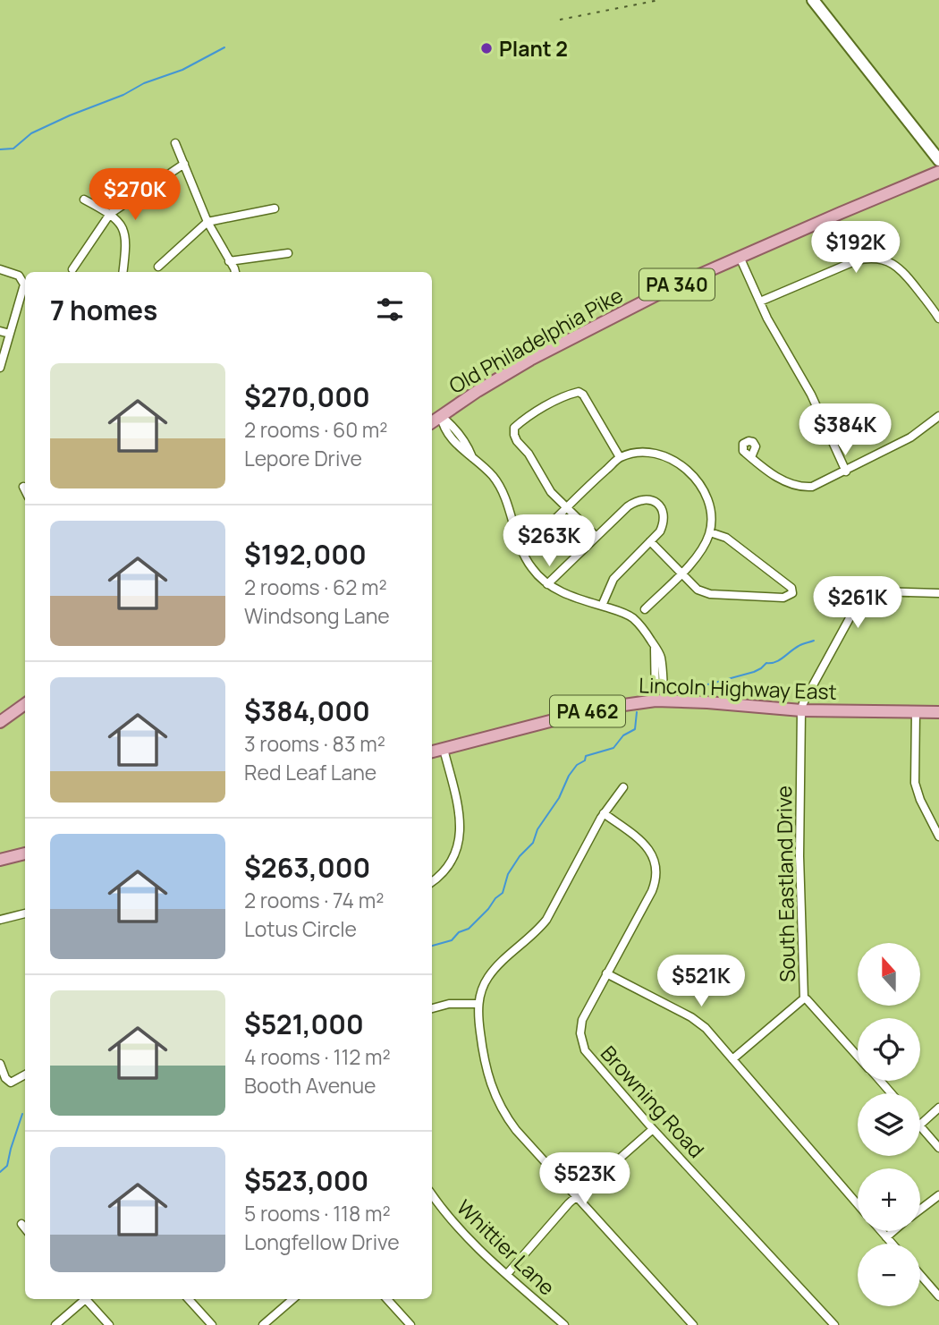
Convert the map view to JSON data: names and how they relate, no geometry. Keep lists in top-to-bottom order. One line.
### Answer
{"streets":{"main road":["PA 340","Old Philadelphia Pike","Lincoln Highway East","PA 462"],"street":["South Eastland Drive","Browning Road","Whittier Lane"]},"crossings":[["Lincoln Highway East","South Eastland Drive"]],"places":["Plant 2"],"north":"top","page":{"price":["$270K","$192K","$384K","$263K","$261K","$521K","$523K"],"heading":"7 homes","list":[{"name":"$270,000","note":"2 rooms · 60 m² · Lepore Drive"},{"name":"$192,000","note":"2 rooms · 62 m² · Windsong Lane"},{"name":"$384,000","note":"3 rooms · 83 m² · Red Leaf Lane"},{"name":"$263,000","note":"2 rooms · 74 m² · Lotus Circle"},{"name":"$521,000","note":"4 rooms · 112 m² · Booth Avenue"},{"name":"$523,000","note":"5 rooms · 118 m² · Longfellow Drive"}],"map_buttons":["+","−"]}}
